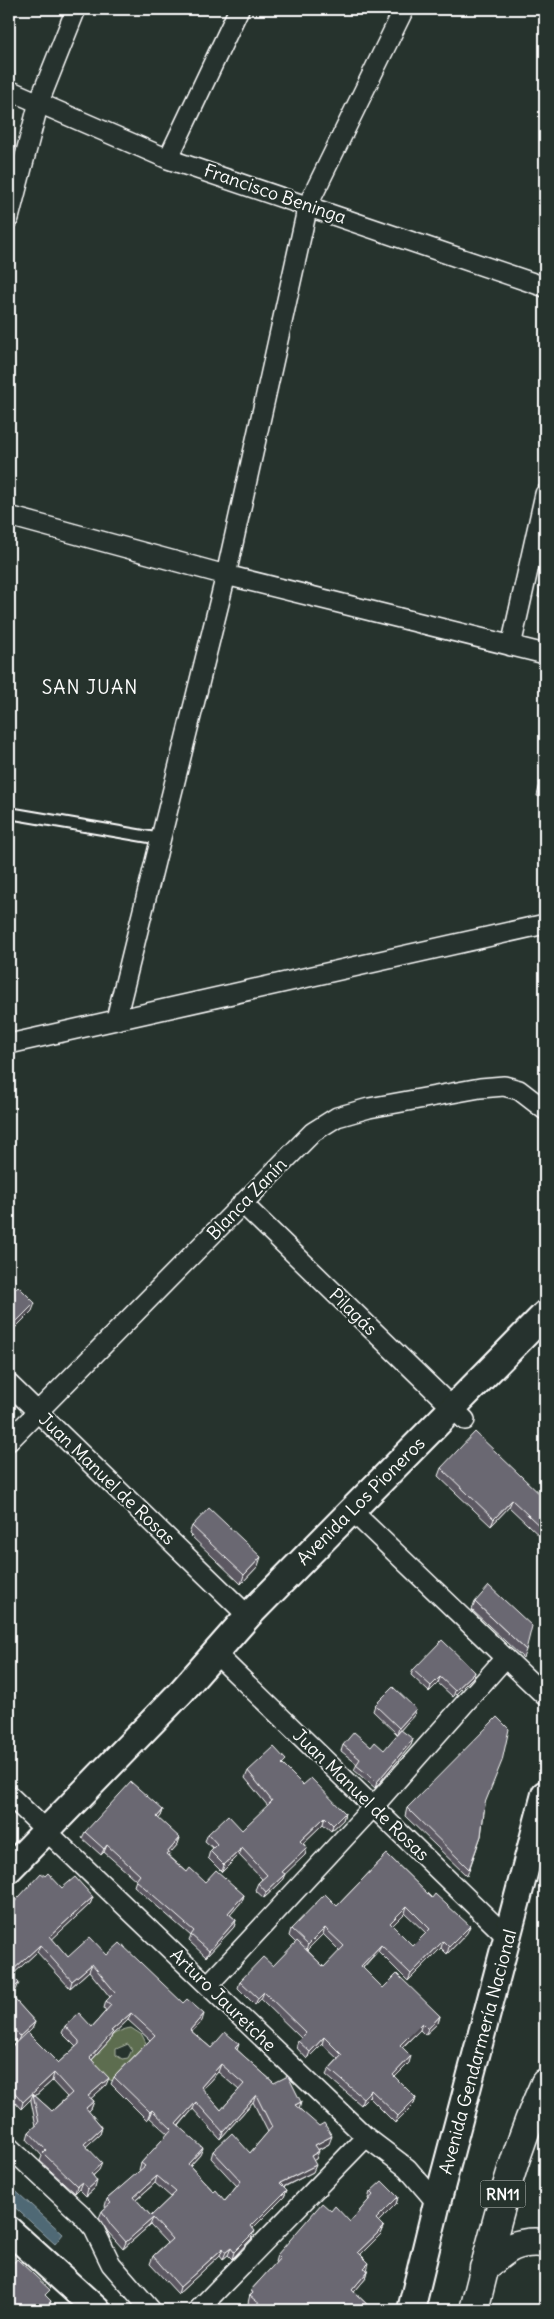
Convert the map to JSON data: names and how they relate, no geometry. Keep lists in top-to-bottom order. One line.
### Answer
{"streets":{"highway":["RN11"],"main road":["Avenida Los Pioneros","Avenida Gendarmería Nacional"],"street":["Francisco Beninga","Blanca Zanín","Pilagás","Juan Manuel de Rosas","Arturo Jauretche"]},"crossings":[["Blanca Zanín","Pilagás"],["Blanca Zanín","Juan Manuel de Rosas"],["Pilagás","Avenida Los Pioneros"],["Juan Manuel de Rosas","Avenida Los Pioneros"],["Juan Manuel de Rosas","Avenida Gendarmería Nacional"],["Avenida Los Pioneros","Arturo Jauretche"],["Arturo Jauretche","Avenida Gendarmería Nacional"]],"districts":["SAN JUAN"]}
